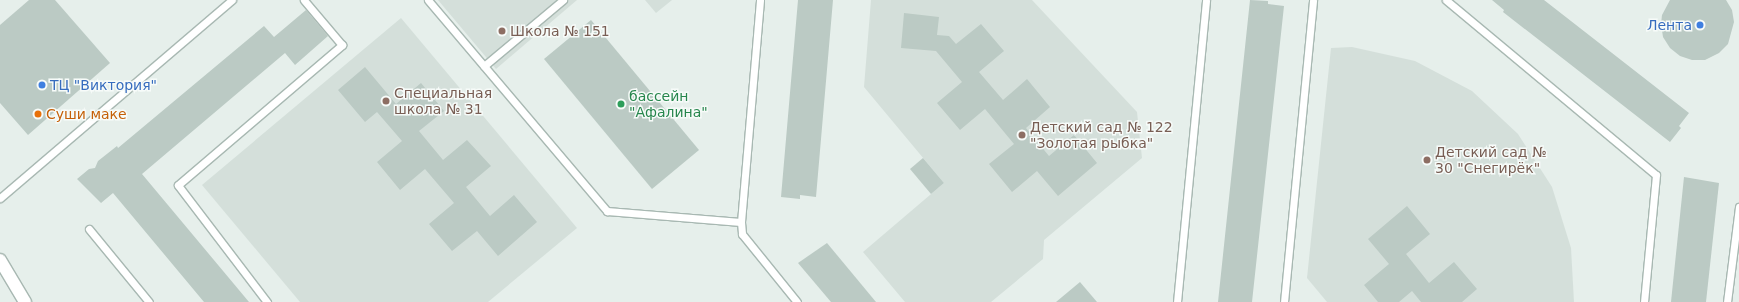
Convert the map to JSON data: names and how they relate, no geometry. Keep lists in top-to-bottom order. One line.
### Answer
{"places":["Лента","Школа № 151","ТЦ \"Виктория\"","Специальная школа № 31","бассейн \"Афалина\"","Суши маке","Детский сад № 122 \"Золотая рыбка\"","Детский сад № 30 \"Снегирёк\""]}
